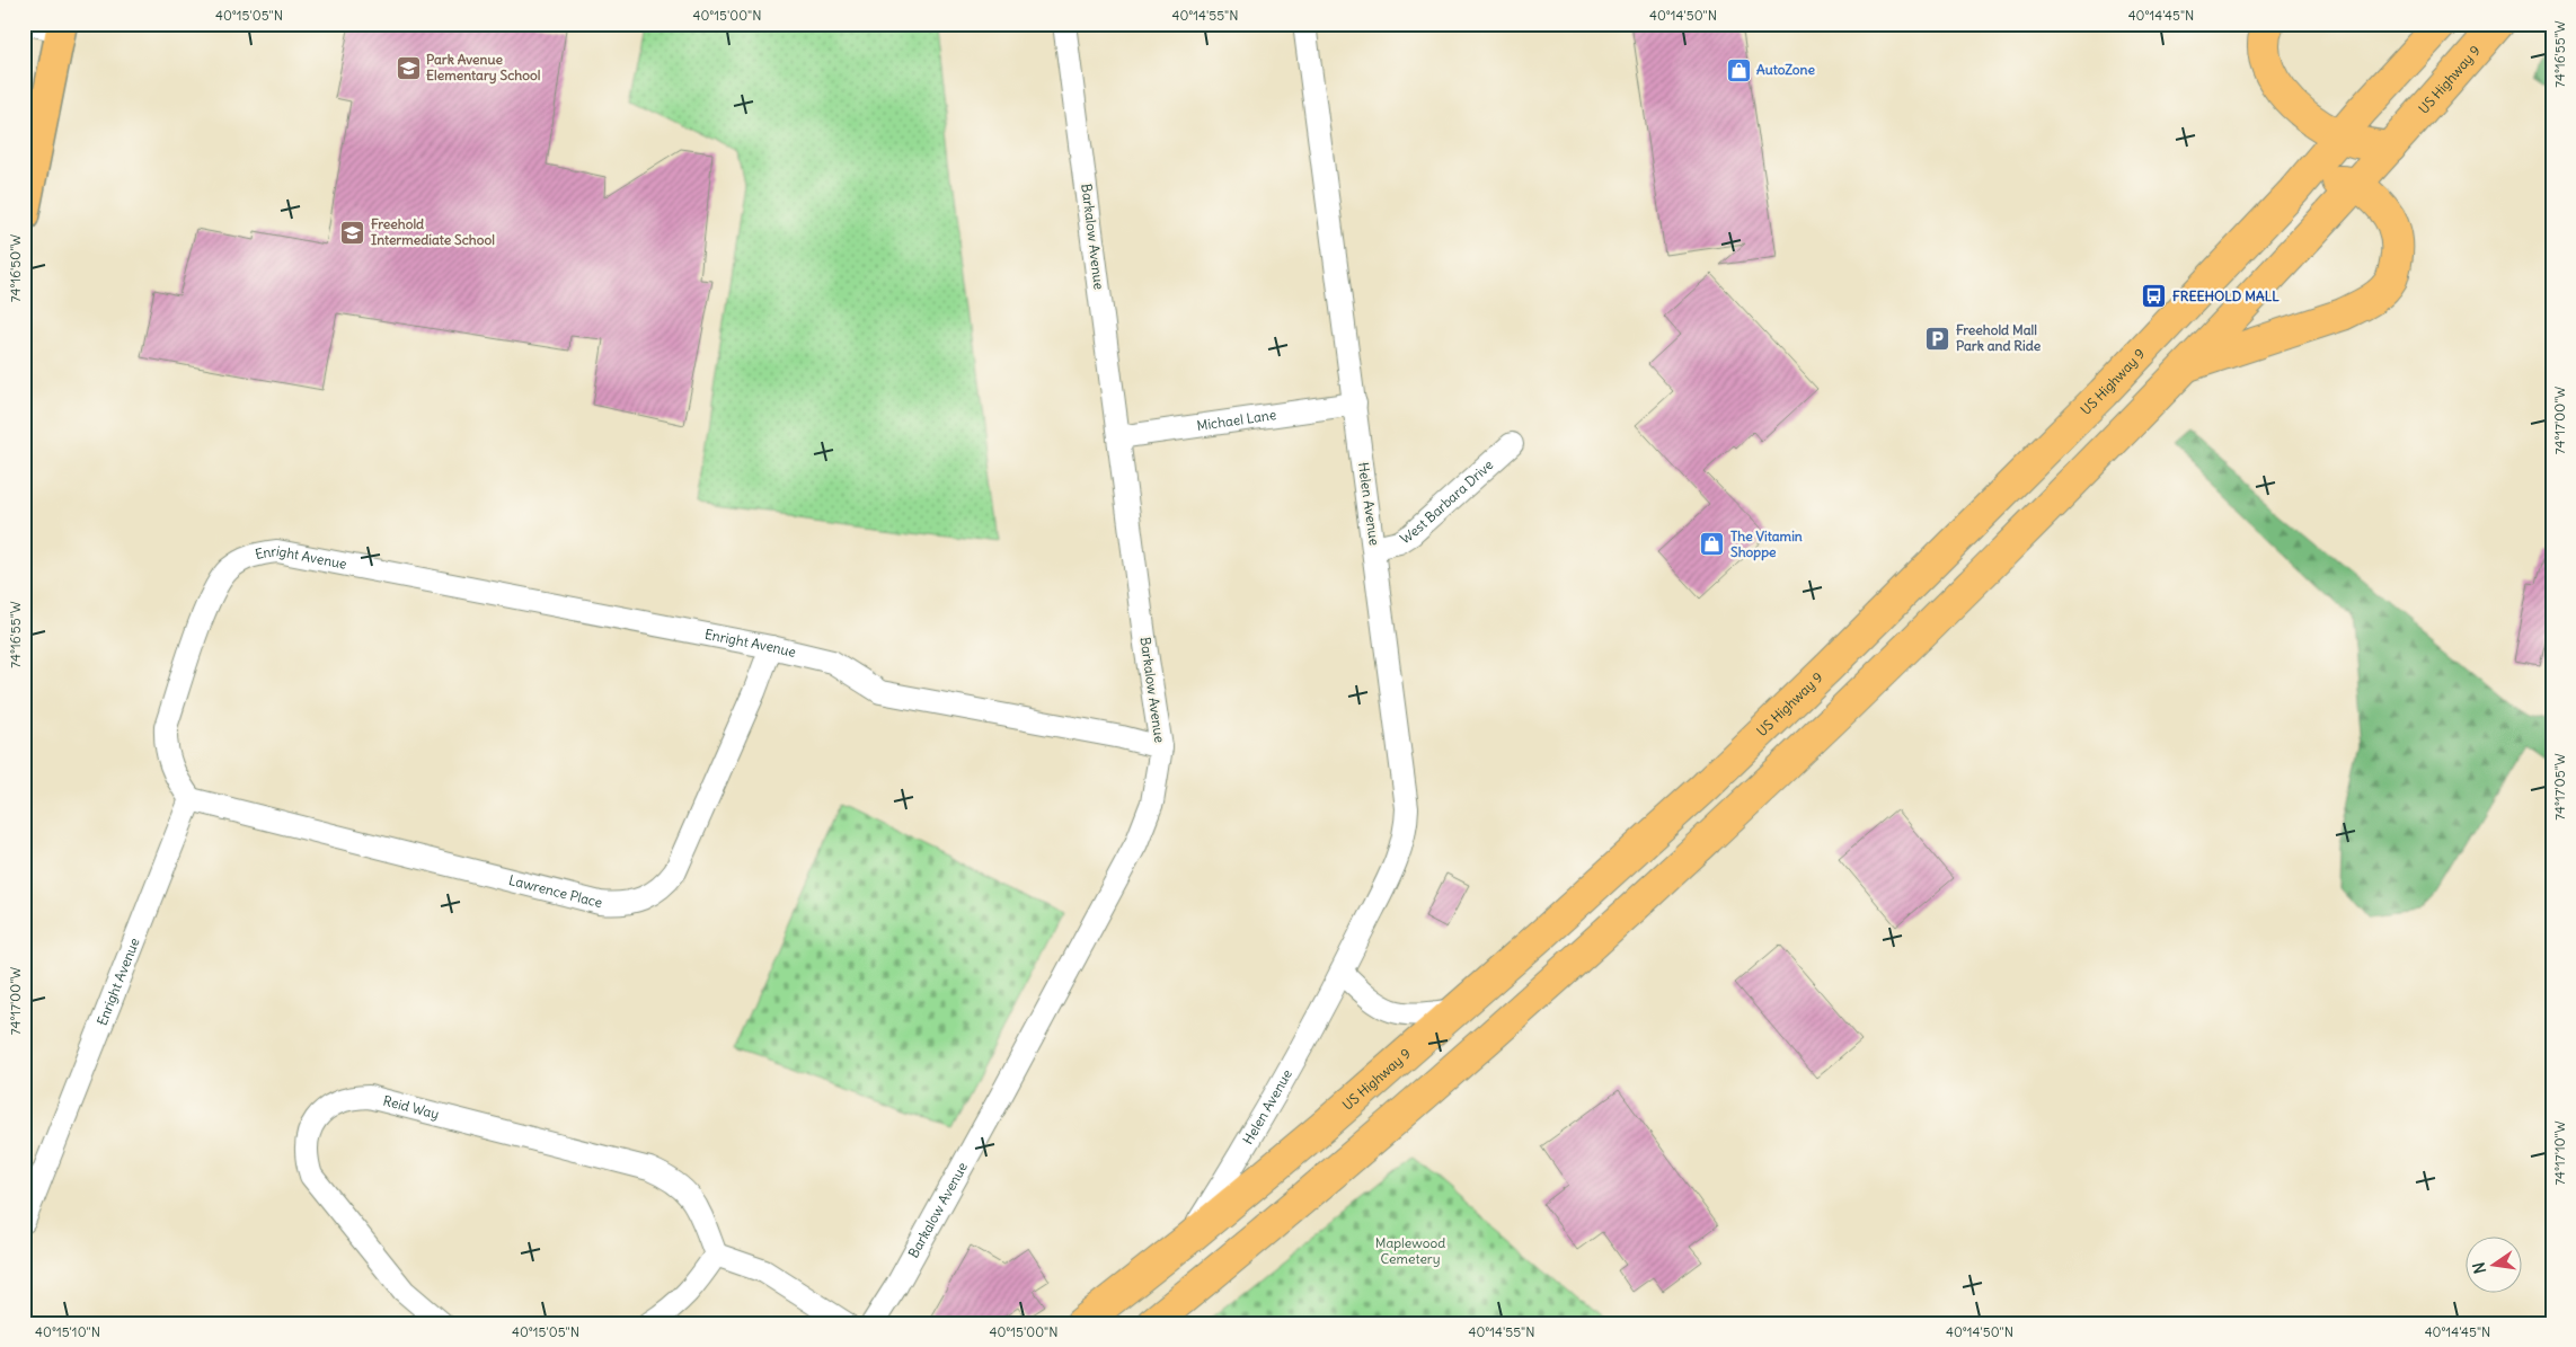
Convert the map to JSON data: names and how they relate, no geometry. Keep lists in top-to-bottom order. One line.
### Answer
{"streets":{"highway":["US Highway 9"],"street":["Barkalow Avenue","Michael Lane","West Barbara Drive","Helen Avenue","Enright Avenue","Lawrence Place","Reid Way"]},"crossings":[["US Highway 9","Helen Avenue"],["Barkalow Avenue","Michael Lane"],["Barkalow Avenue","Enright Avenue"],["Michael Lane","Helen Avenue"],["West Barbara Drive","Helen Avenue"],["Enright Avenue","Lawrence Place"]],"parks":["Maplewood Cemetery"],"places":{"school or university":["Park Avenue Elementary School","Freehold Intermediate School"],"shop":["AutoZone","The Vitamin Shoppe"],"bus stop":["FREEHOLD MALL"],"parking":["Freehold Mall Park and Ride"]},"north":"left","coordinates":["40°15'05\"N","40°15'00\"N","40°14'55\"N","40°14'50\"N","40°14'45\"N","74°16'55\"W","74°16'50\"W","74°17'00\"W","74°17'05\"W","74°17'10\"W","40°15'10\"N"]}
